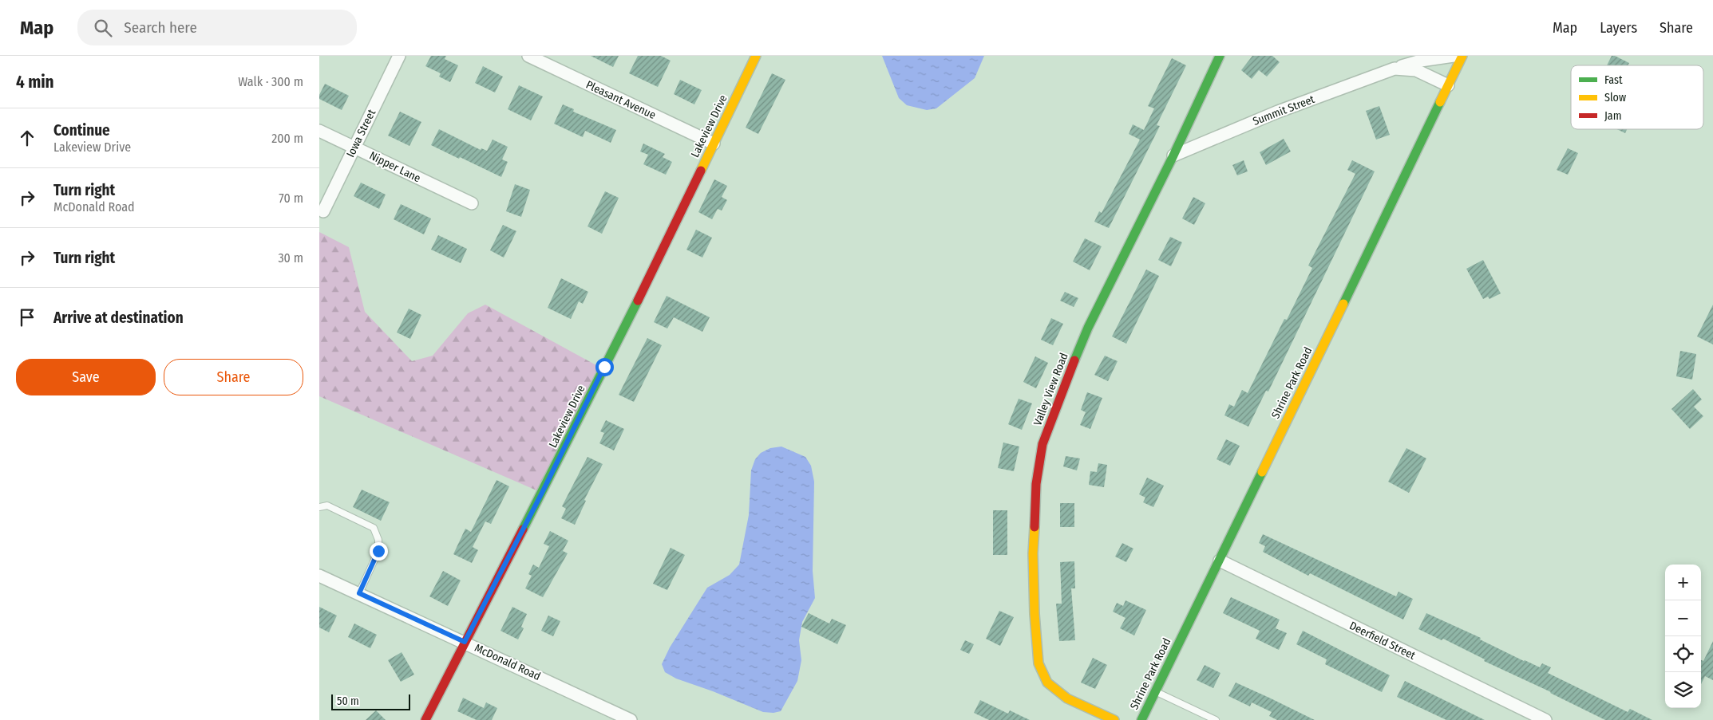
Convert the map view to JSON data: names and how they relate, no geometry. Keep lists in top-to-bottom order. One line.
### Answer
{"streets":{"street":["Pleasant Avenue","Summit Street","Lakeview Drive","Iowa Street","Nipper Lane","Shrine Park Road","Valley View Road","Deerfield Street","McDonald Road"]},"crossings":[["Pleasant Avenue","Lakeview Drive"],["Summit Street","Shrine Park Road"],["Summit Street","Valley View Road"],["Lakeview Drive","McDonald Road"],["Iowa Street","Nipper Lane"],["Shrine Park Road","Deerfield Street"]],"legend":["Fast","Slow","Jam"],"scale_bar":"50 m","page":{"header":"Map","search":"Search here","nav":["Map","Layers","Share"],"heading":["4 min","Walk · 300 m"],"list":[["Continue","Lakeview Drive","200 m"],["Turn right","McDonald Road","70 m"],["Turn right","30 m"],"Arrive at destination"],"buttons":["Save","Share"],"map_buttons":["+","−"],"scale":"50 m"}}
